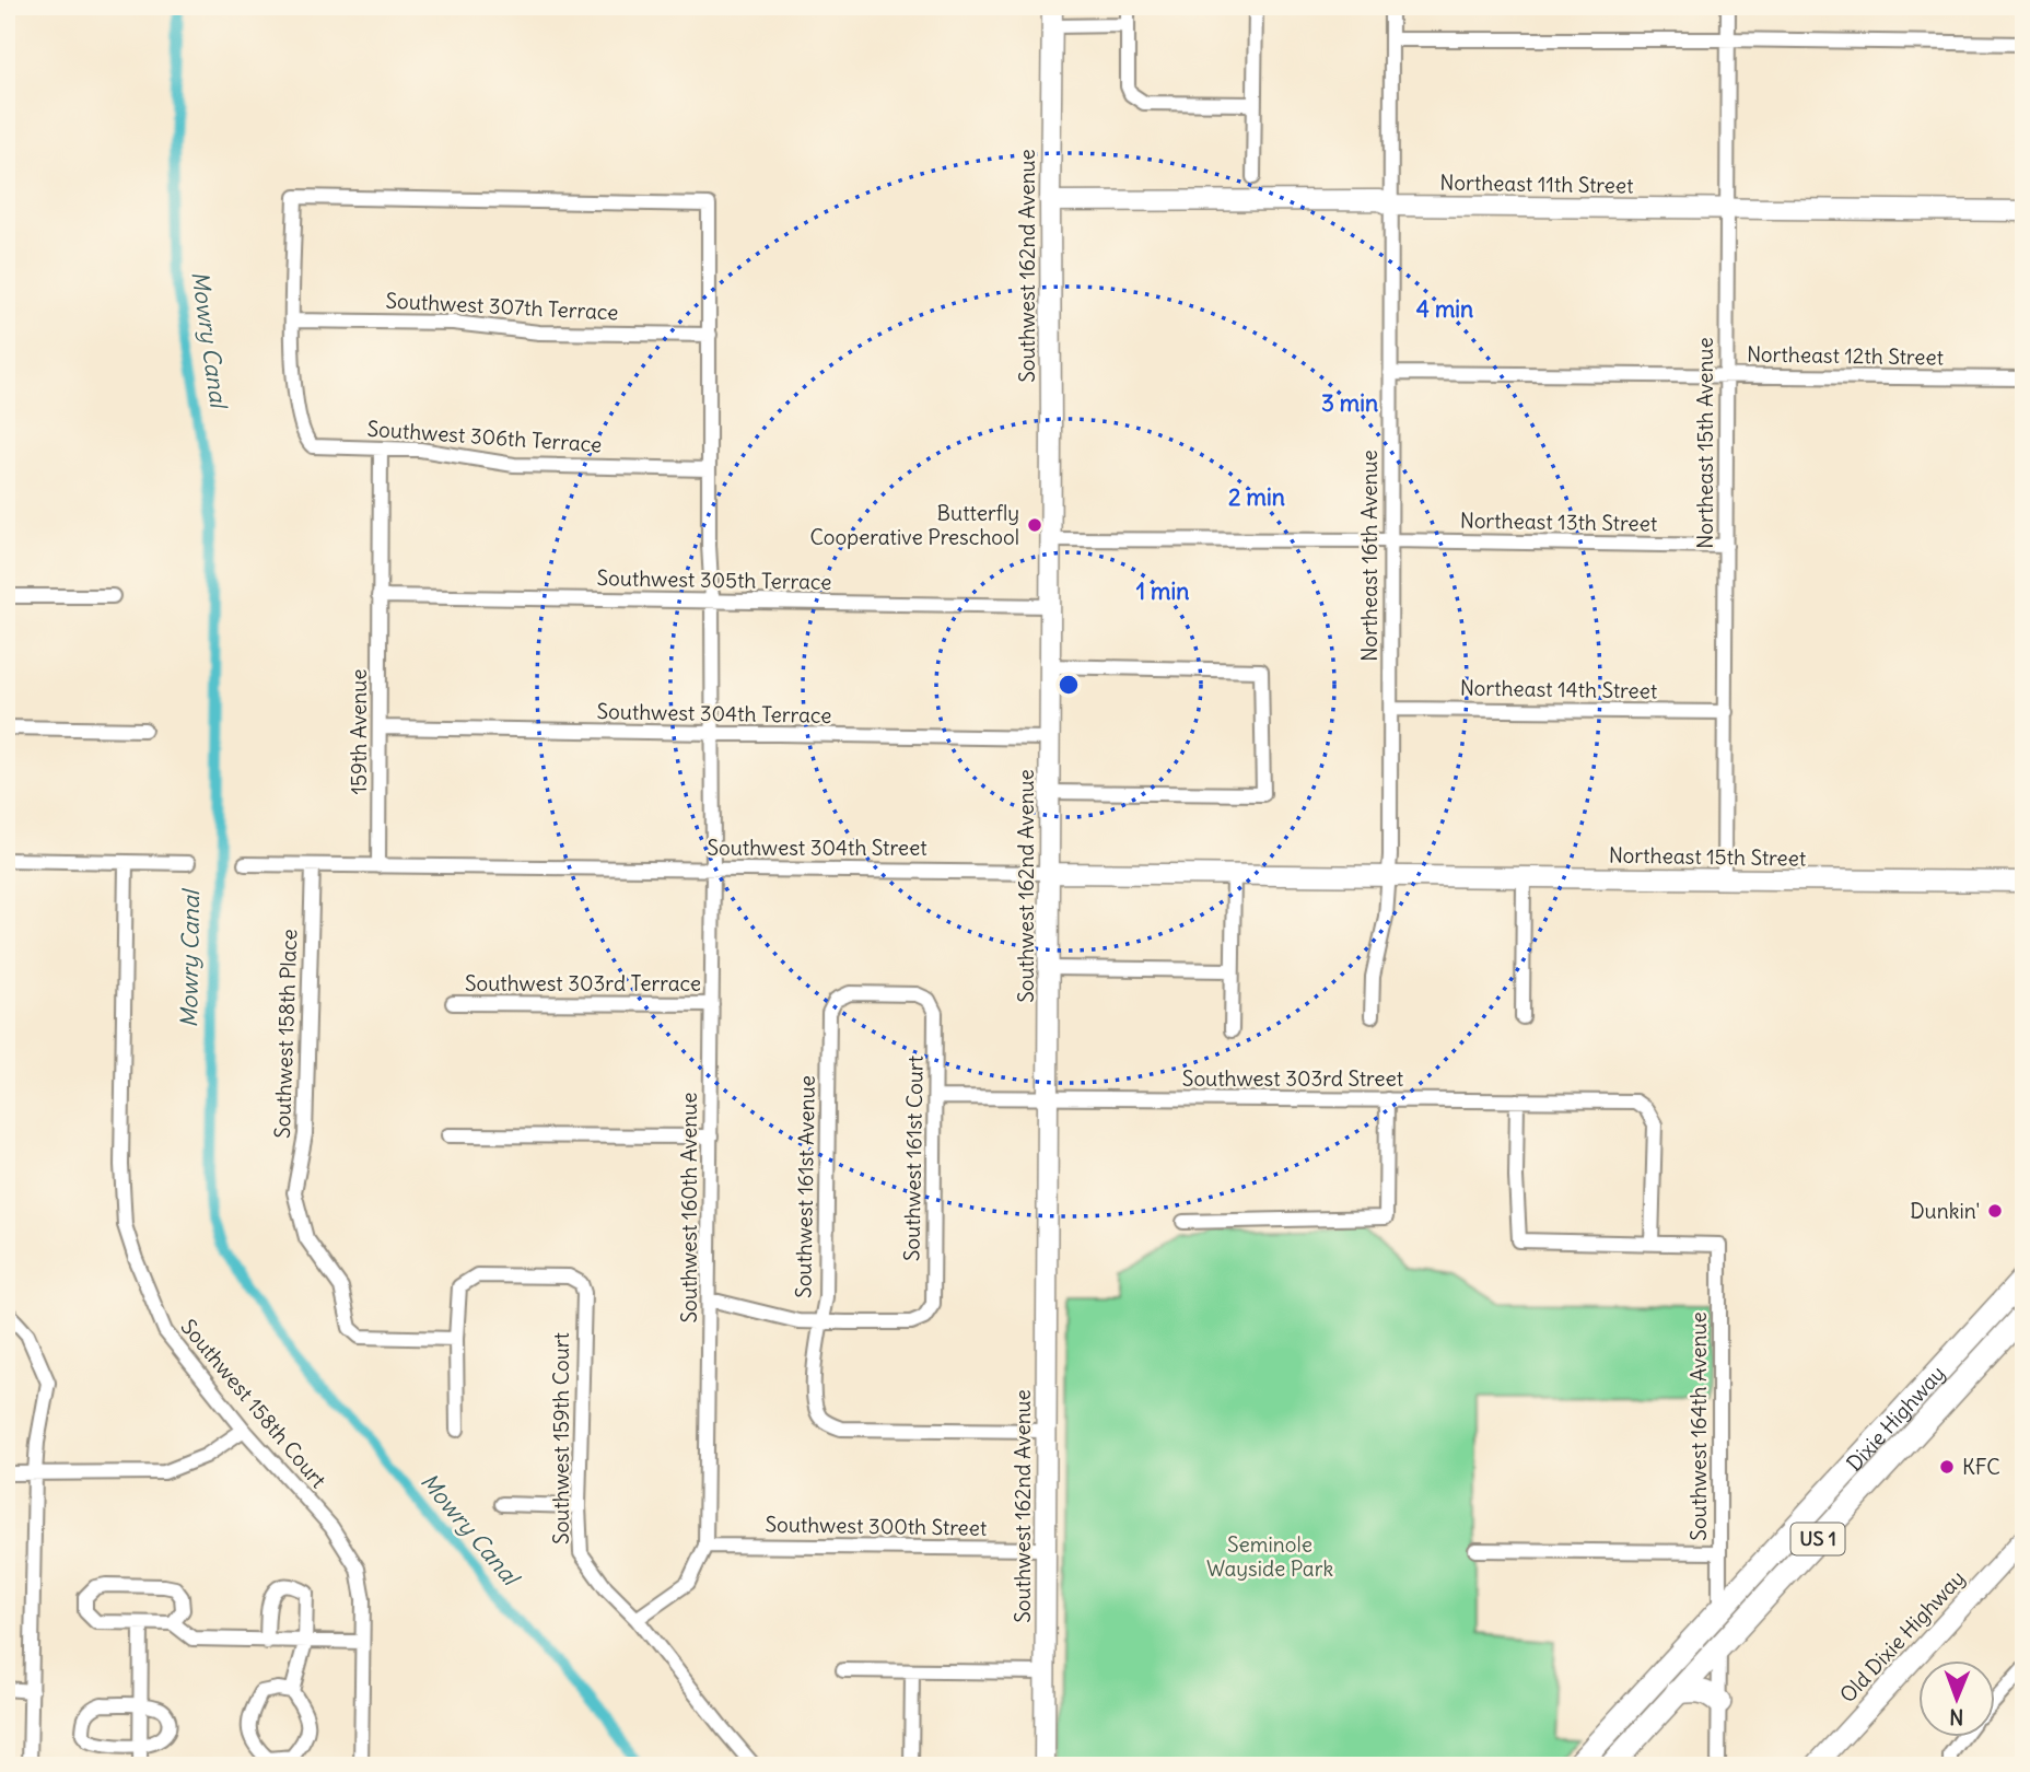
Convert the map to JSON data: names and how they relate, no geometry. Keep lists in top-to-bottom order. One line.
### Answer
{"streets":{"highway":["Dixie Highway","US 1"],"street":["Northeast 11th Street","Southwest 162nd Avenue","Southwest 307th Terrace","Northeast 12th Street","Southwest 306th Terrace","Northeast 15th Avenue","Northeast 13th Street","Northeast 16th Avenue","Southwest 305th Terrace","Northeast 14th Street","Southwest 304th Terrace","159th Avenue","Southwest 304th Street","Northeast 15th Street","Southwest 303rd Terrace","Southwest 158th Place","Southwest 303rd Street","Southwest 161st Court","Southwest 161st Avenue","Southwest 160th Avenue","Southwest 158th Court","Southwest 164th Avenue","Southwest 159th Court","Southwest 300th Street","Old Dixie Highway"]},"crossings":[["Northeast 11th Street","Southwest 162nd Avenue"],["Northeast 11th Street","Northeast 15th Avenue"],["Northeast 11th Street","Northeast 16th Avenue"],["Southwest 162nd Avenue","Northeast 13th Street"],["Southwest 162nd Avenue","Southwest 305th Terrace"],["Southwest 162nd Avenue","Southwest 304th Terrace"],["Southwest 162nd Avenue","Southwest 304th Street"],["Southwest 162nd Avenue","Southwest 303rd Street"],["Southwest 162nd Avenue","Southwest 161st Avenue"],["Southwest 162nd Avenue","Southwest 300th Street"],["Southwest 307th Terrace","Southwest 306th Terrace"],["Northeast 12th Street","Northeast 15th Avenue"],["Northeast 12th Street","Northeast 16th Avenue"],["Southwest 306th Terrace","159th Avenue"],["Northeast 15th Avenue","Northeast 13th Street"],["Northeast 15th Avenue","Northeast 14th Street"],["Northeast 15th Avenue","Northeast 15th Street"],["Northeast 13th Street","Northeast 16th Avenue"],["Northeast 16th Avenue","Northeast 14th Street"],["Northeast 16th Avenue","Southwest 304th Street"],["Northeast 16th Avenue","Northeast 15th Street"],["Southwest 305th Terrace","159th Avenue"],["Southwest 305th Terrace","Southwest 160th Avenue"],["Southwest 304th Terrace","159th Avenue"],["Southwest 304th Terrace","Southwest 160th Avenue"],["159th Avenue","Southwest 304th Street"],["Southwest 304th Street","Northeast 15th Street"],["Southwest 304th Street","Southwest 158th Place"],["Southwest 304th Street","Southwest 160th Avenue"],["Southwest 303rd Terrace","Southwest 160th Avenue"],["Southwest 158th Place","Southwest 159th Court"],["Southwest 303rd Street","Southwest 161st Court"],["Southwest 303rd Street","Southwest 164th Avenue"],["Southwest 161st Court","Southwest 161st Avenue"],["Southwest 160th Avenue","Southwest 300th Street"],["Dixie Highway","US 1"],["Southwest 164th Avenue","US 1"]],"water":["Mowry Canal"],"parks":["Seminole Wayside Park"],"places":["Butterfly Cooperative Preschool","Dunkin'","KFC"],"north":"bottom","rings":["4 min","3 min","2 min","1 min"]}
